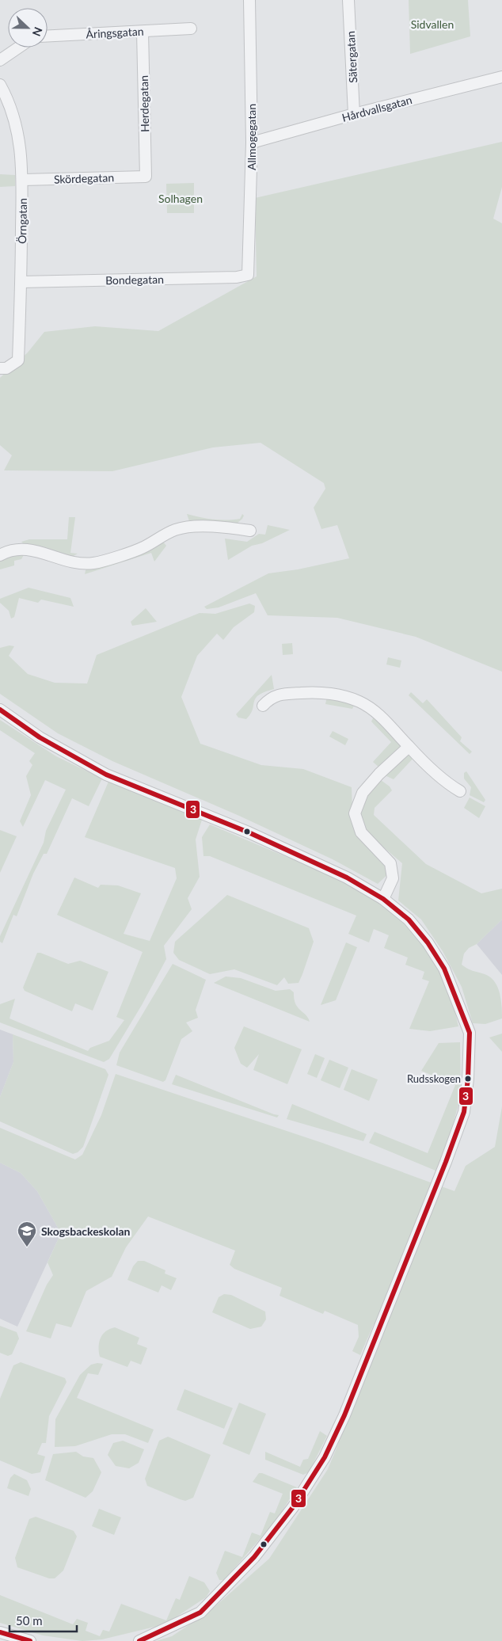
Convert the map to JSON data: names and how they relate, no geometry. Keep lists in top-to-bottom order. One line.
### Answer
{"streets":{"street":["Åringsgatan","Sätergatan","Herdegatan","Hårdvallsgatan","Allmogegatan","Skördegatan","Örngatan","Bondegatan"]},"crossings":[["Åringsgatan","Herdegatan"],["Sätergatan","Hårdvallsgatan"],["Herdegatan","Skördegatan"],["Hårdvallsgatan","Allmogegatan"],["Allmogegatan","Bondegatan"],["Skördegatan","Örngatan"],["Örngatan","Bondegatan"]],"parks":["Sidvallen","Solhagen"],"places":{"other":["Rudsskogen"],"school or university":["Skogsbackeskolan"]},"lines":["transit line 3"],"scale_bar":"50 m","north":"right"}
